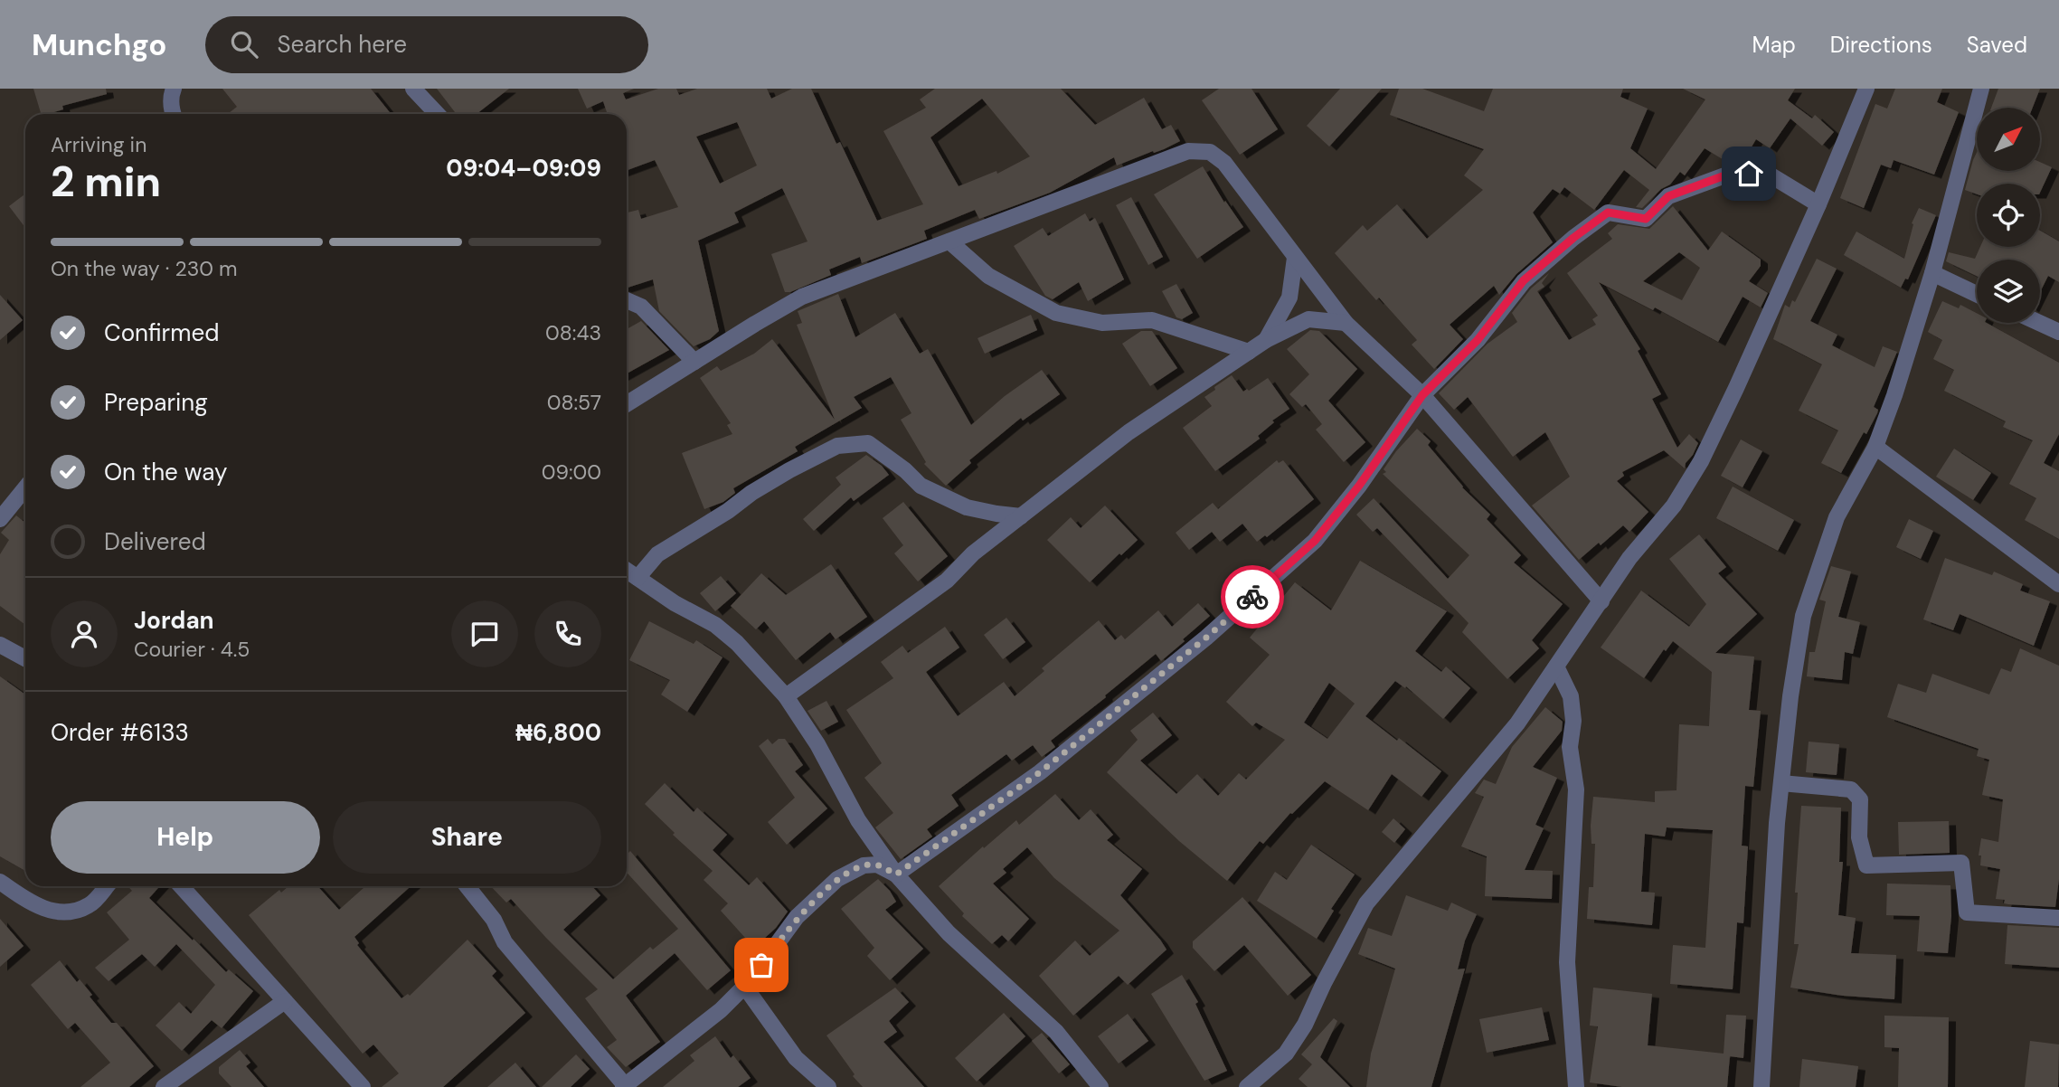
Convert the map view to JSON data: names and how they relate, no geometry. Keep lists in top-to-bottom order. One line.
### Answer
{"north":"top right","page":{"header":"Munchgo","search":"Search here","nav":["Map","Directions","Saved"],"heading":["2 min","Arriving in","09:04–09:09"],"panel":["Jordan","Courier · 4.5","Order #6133","₦6,800"],"bar":"On the way · 230 m","list":[["Confirmed","08:43"],["Preparing","08:57"],["On the way","09:00"],"Delivered"],"buttons":["Help","Share"]}}
